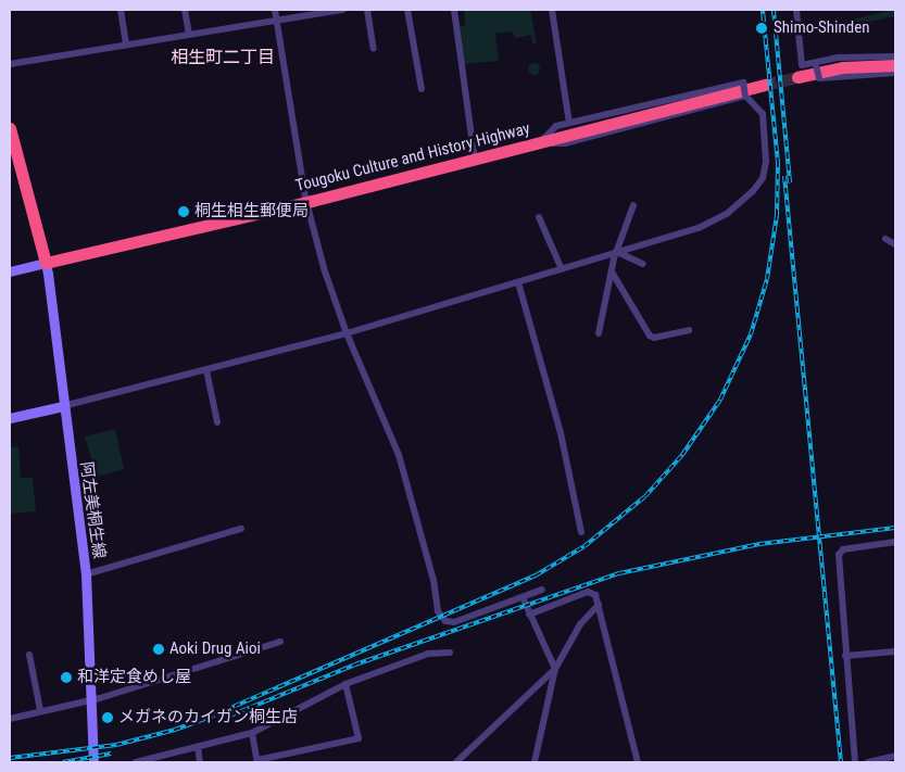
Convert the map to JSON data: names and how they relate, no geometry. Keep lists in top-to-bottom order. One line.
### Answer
{"streets":{"highway":["Tougoku Culture and History Highway"],"main road":["阿左美桐生線"]},"crossings":[["Tougoku Culture and History Highway","阿左美桐生線"]],"districts":["相生町二丁目"],"places":["Shimo-Shinden","桐生相生郵便局","Aoki Drug Aioi","和洋定食めし屋","メガネのカイガン桐生店"]}
